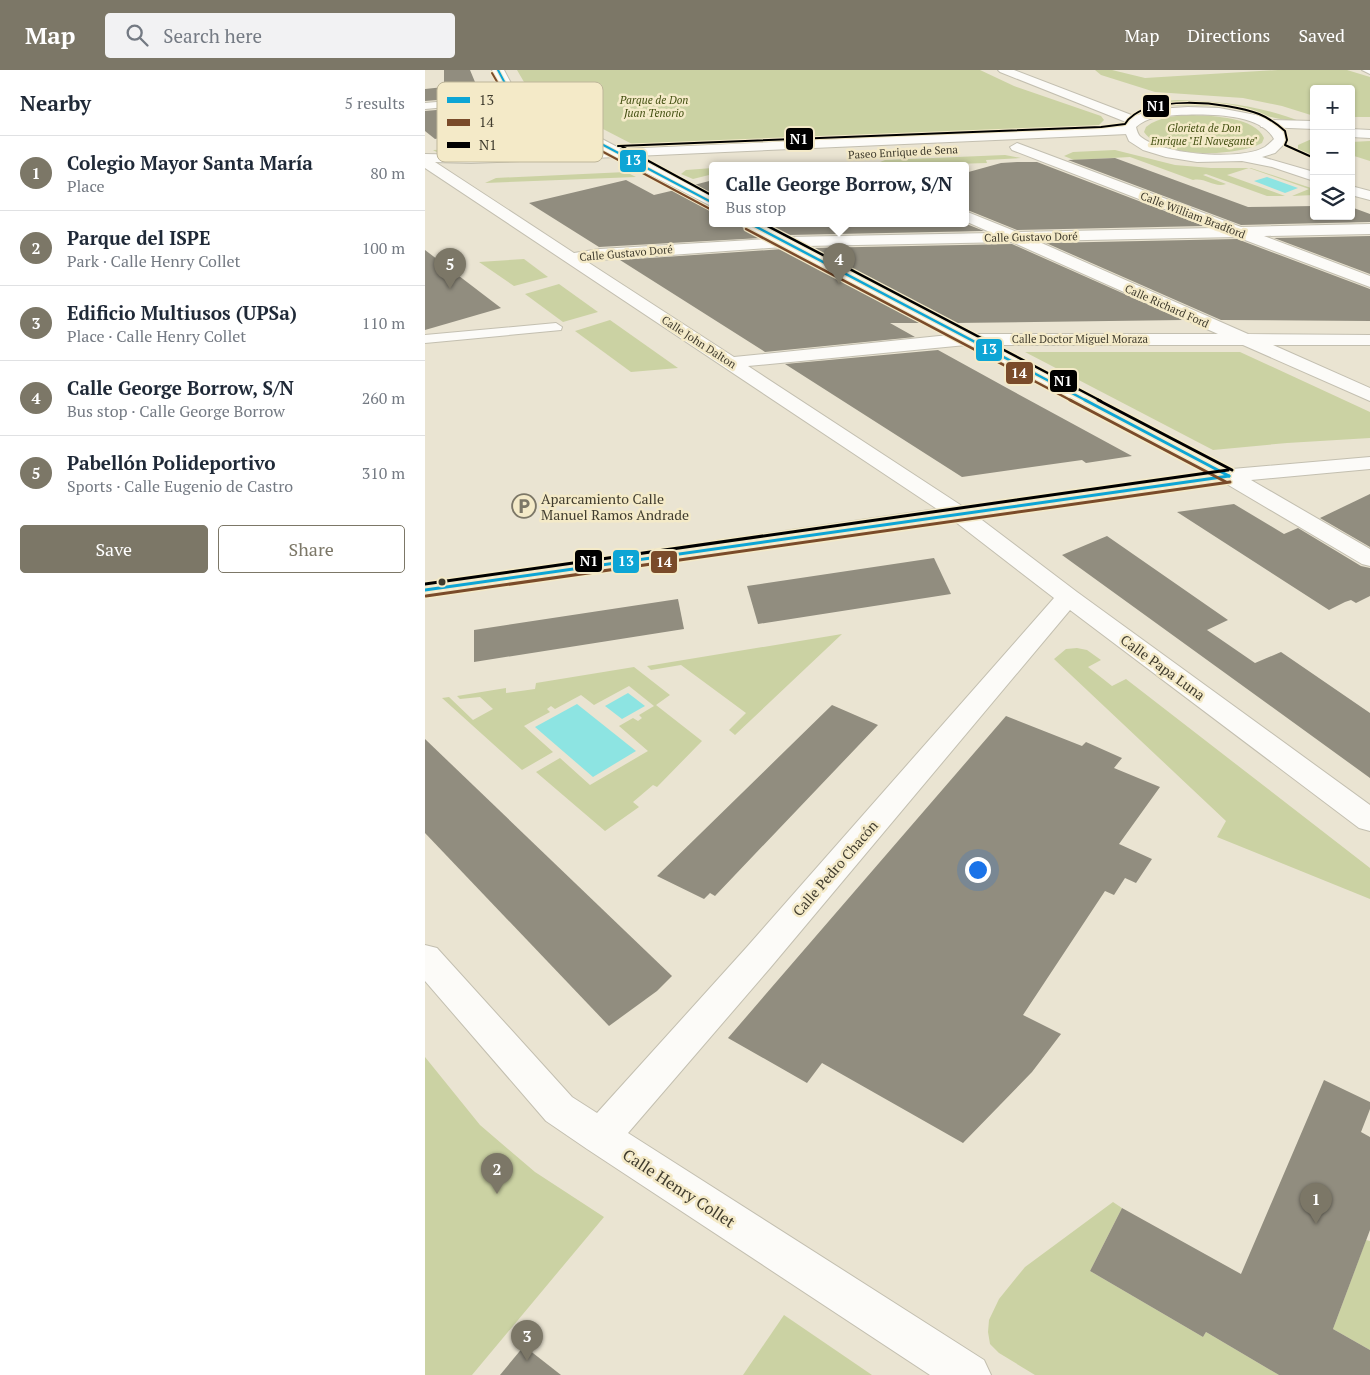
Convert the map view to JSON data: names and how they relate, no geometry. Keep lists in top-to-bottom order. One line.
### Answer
{"streets":{"street":["Paseo Enrique de Sena","Calle William Bradford","Calle Gustavo Doré","Calle Richard Ford","Calle Doctor Miguel Moraza","Calle John Dalton","Calle Papa Luna","Calle Pedro Chacón","Calle Henry Collet"]},"crossings":[["Paseo Enrique de Sena","Calle William Bradford"],["Paseo Enrique de Sena","Calle John Dalton"],["Calle William Bradford","Calle Gustavo Doré"],["Calle Gustavo Doré","Calle Richard Ford"],["Calle Gustavo Doré","Calle John Dalton"],["Calle Richard Ford","Calle Doctor Miguel Moraza"],["Calle Doctor Miguel Moraza","Calle John Dalton"],["Calle John Dalton","Calle Papa Luna"],["Calle Papa Luna","Calle Pedro Chacón"],["Calle Pedro Chacón","Calle Henry Collet"]],"parks":["Parque de Don Juan Tenorio","Glorieta de Don Enrique \"El Navegante\""],"places":{"parking":["Aparcamiento Calle Manuel Ramos Andrade"]},"lines":["transit line 13","transit line 14","transit line N1"],"legend":["13","14","N1"],"page":{"header":"Map","search":"Search here","nav":["Map","Directions","Saved"],"heading":["Nearby","5 results"],"map_buttons":["+","−"],"list":[{"mark":"1","name":"Colegio Mayor Santa María","note":"Place","value":"80 m"},{"mark":"2","name":"Parque del ISPE","note":"Park · Calle Henry Collet","value":"100 m"},{"mark":"3","name":"Edificio Multiusos (UPSa)","note":"Place · Calle Henry Collet","value":"110 m"},{"mark":"4","name":"Calle George Borrow, S/N","note":"Bus stop · Calle George Borrow","value":"260 m"},{"mark":"5","name":"Pabellón Polideportivo","note":"Sports · Calle Eugenio de Castro","value":"310 m"}],"popup":["Calle George Borrow, S/N","Bus stop"],"pins":["4","5","2","1","3"],"buttons":["Save","Share"]}}
